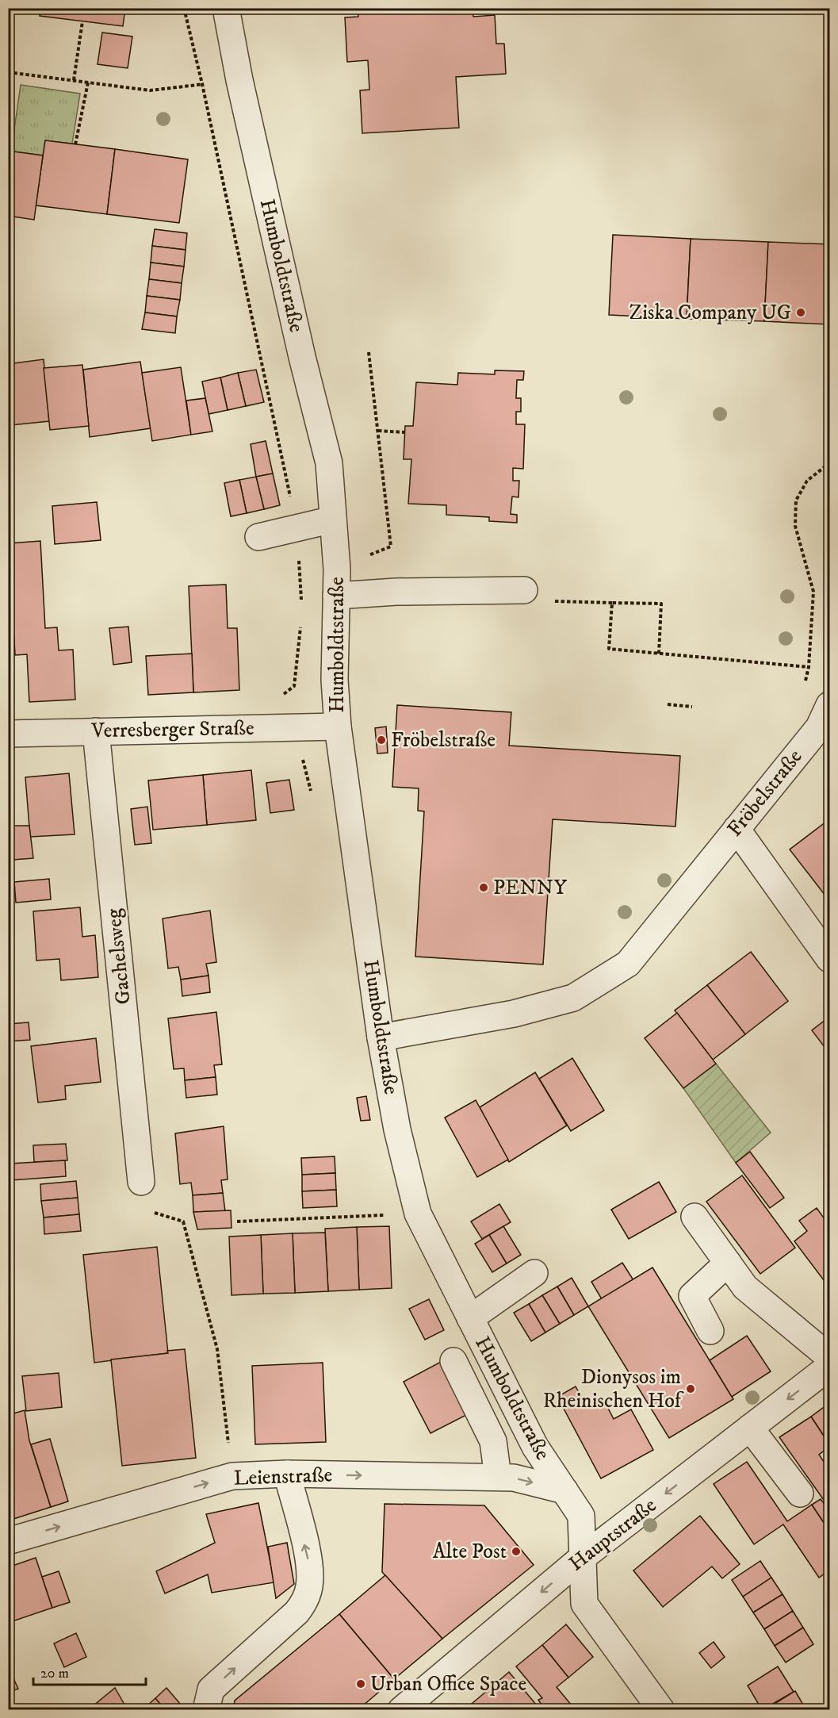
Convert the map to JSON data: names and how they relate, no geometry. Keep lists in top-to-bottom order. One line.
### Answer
{"streets":{"street":["Humboldtstraße","Verresberger Straße","Fröbelstraße","Gachelsweg","Leienstraße","Hauptstraße"]},"crossings":[["Humboldtstraße","Verresberger Straße"],["Humboldtstraße","Fröbelstraße"],["Humboldtstraße","Leienstraße"],["Humboldtstraße","Hauptstraße"],["Verresberger Straße","Gachelsweg"]],"one_way":["Leienstraße","Hauptstraße"],"places":["Ziska Company UG","Fröbelstraße","PENNY","Dionysos im Rheinischen Hof","Alte Post","Urban Office Space"],"scale_bar":"20 m"}
